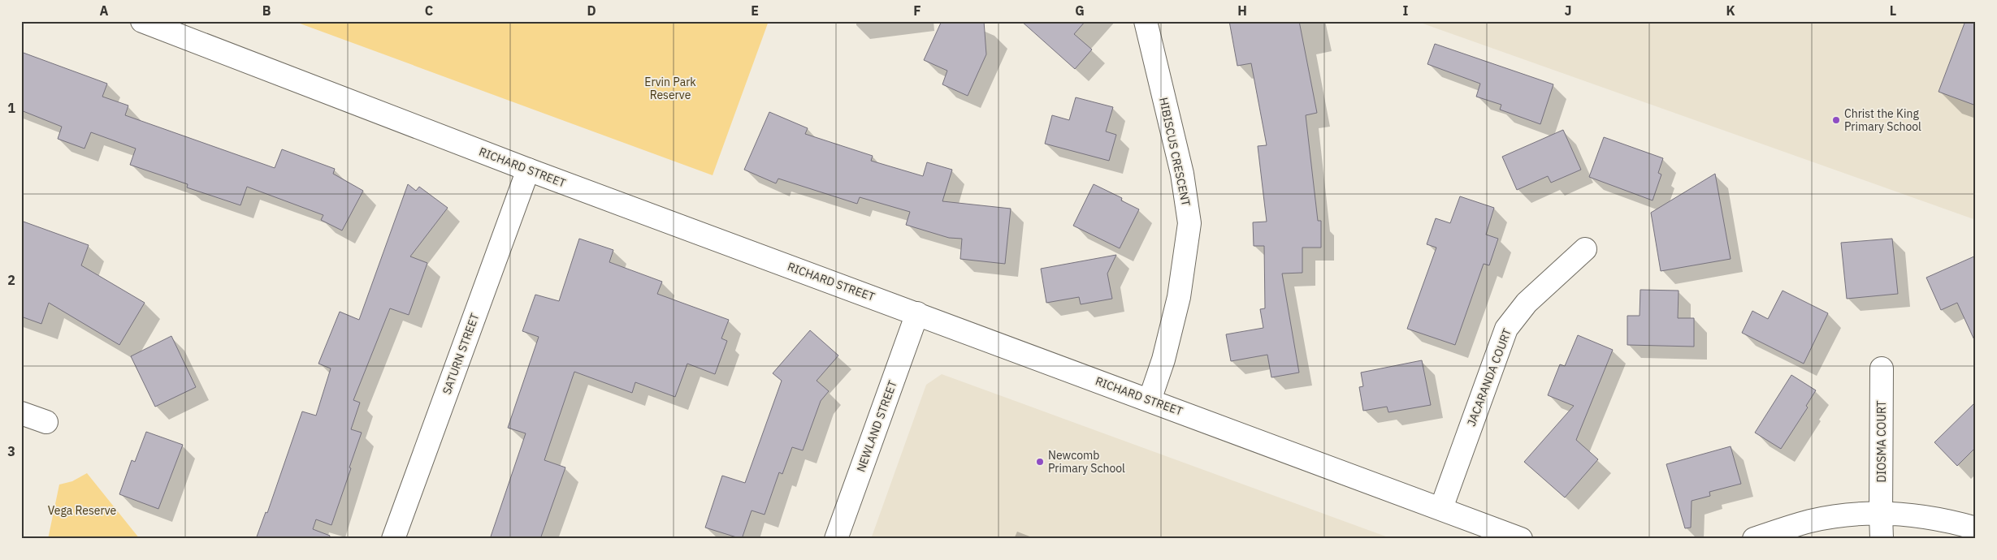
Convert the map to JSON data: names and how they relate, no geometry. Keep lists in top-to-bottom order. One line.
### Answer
{"streets":{"street":["HIBISCUS CRESCENT","RICHARD STREET","SATURN STREET","JACARANDA COURT","NEWLAND STREET","DIOSMA COURT"]},"crossings":[["HIBISCUS CRESCENT","RICHARD STREET"],["RICHARD STREET","SATURN STREET"],["RICHARD STREET","JACARANDA COURT"],["RICHARD STREET","NEWLAND STREET"]],"parks":["Ervin Park Reserve","Vega Reserve"],"places":["Christ the King Primary School","Newcomb Primary School"],"grid":{"columns":["A","B","C","D","E","F","G","H","I","J","K","L"],"rows":["1","2","3"]}}
